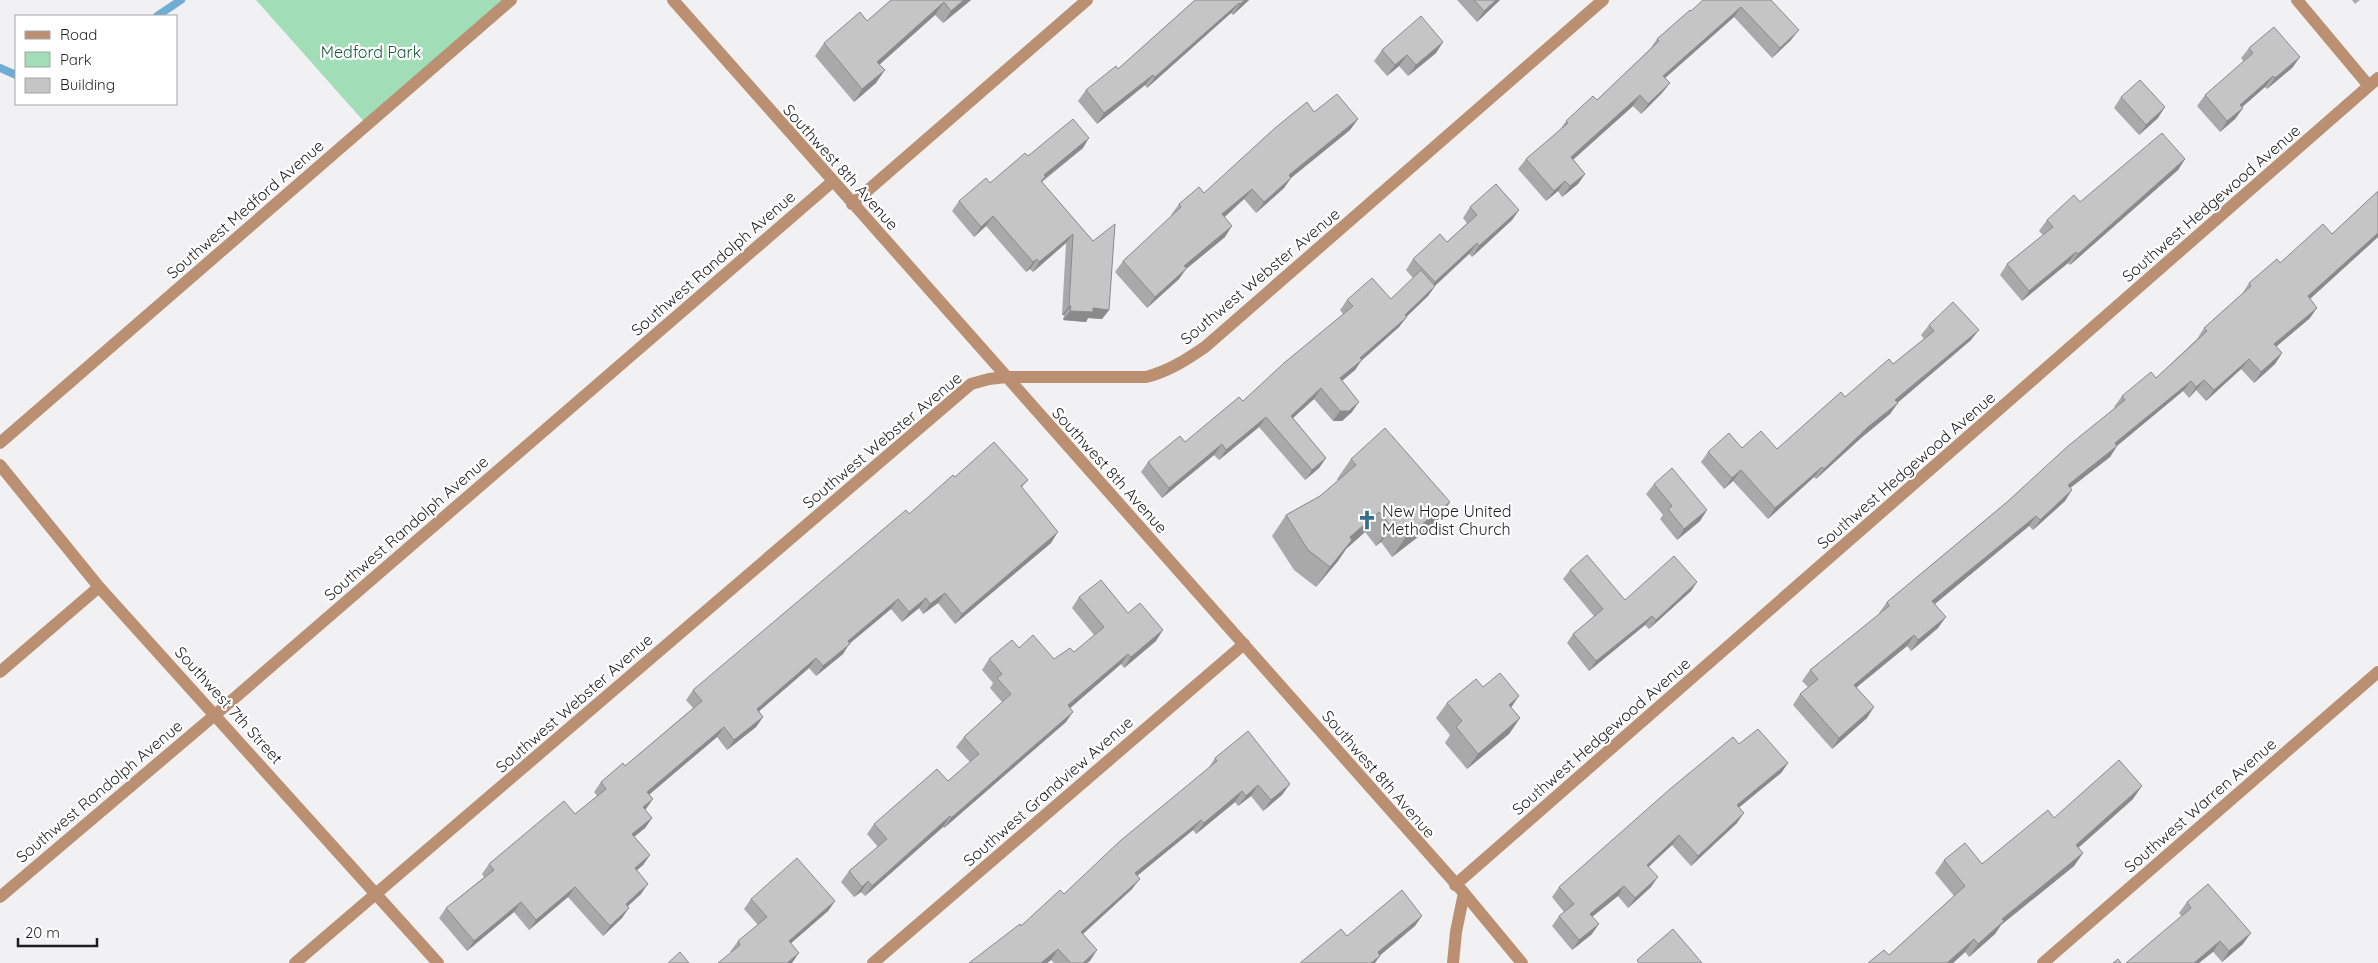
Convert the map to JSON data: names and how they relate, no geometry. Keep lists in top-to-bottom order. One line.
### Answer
{"streets":{"street":["Southwest 8th Avenue","Southwest Hedgewood Avenue","Southwest Medford Avenue","Southwest Randolph Avenue","Southwest Webster Avenue","Southwest 7th Street","Southwest Grandview Avenue","Southwest Warren Avenue"]},"crossings":[["Southwest 8th Avenue","Southwest Hedgewood Avenue"],["Southwest 8th Avenue","Southwest Randolph Avenue"],["Southwest 8th Avenue","Southwest Webster Avenue"],["Southwest 8th Avenue","Southwest Grandview Avenue"],["Southwest Randolph Avenue","Southwest 7th Street"],["Southwest Webster Avenue","Southwest 7th Street"]],"parks":["Medford Park"],"places":{"church":["New Hope United Methodist Church"]},"legend":["Road","Park","Building"],"scale_bar":"20 m"}
